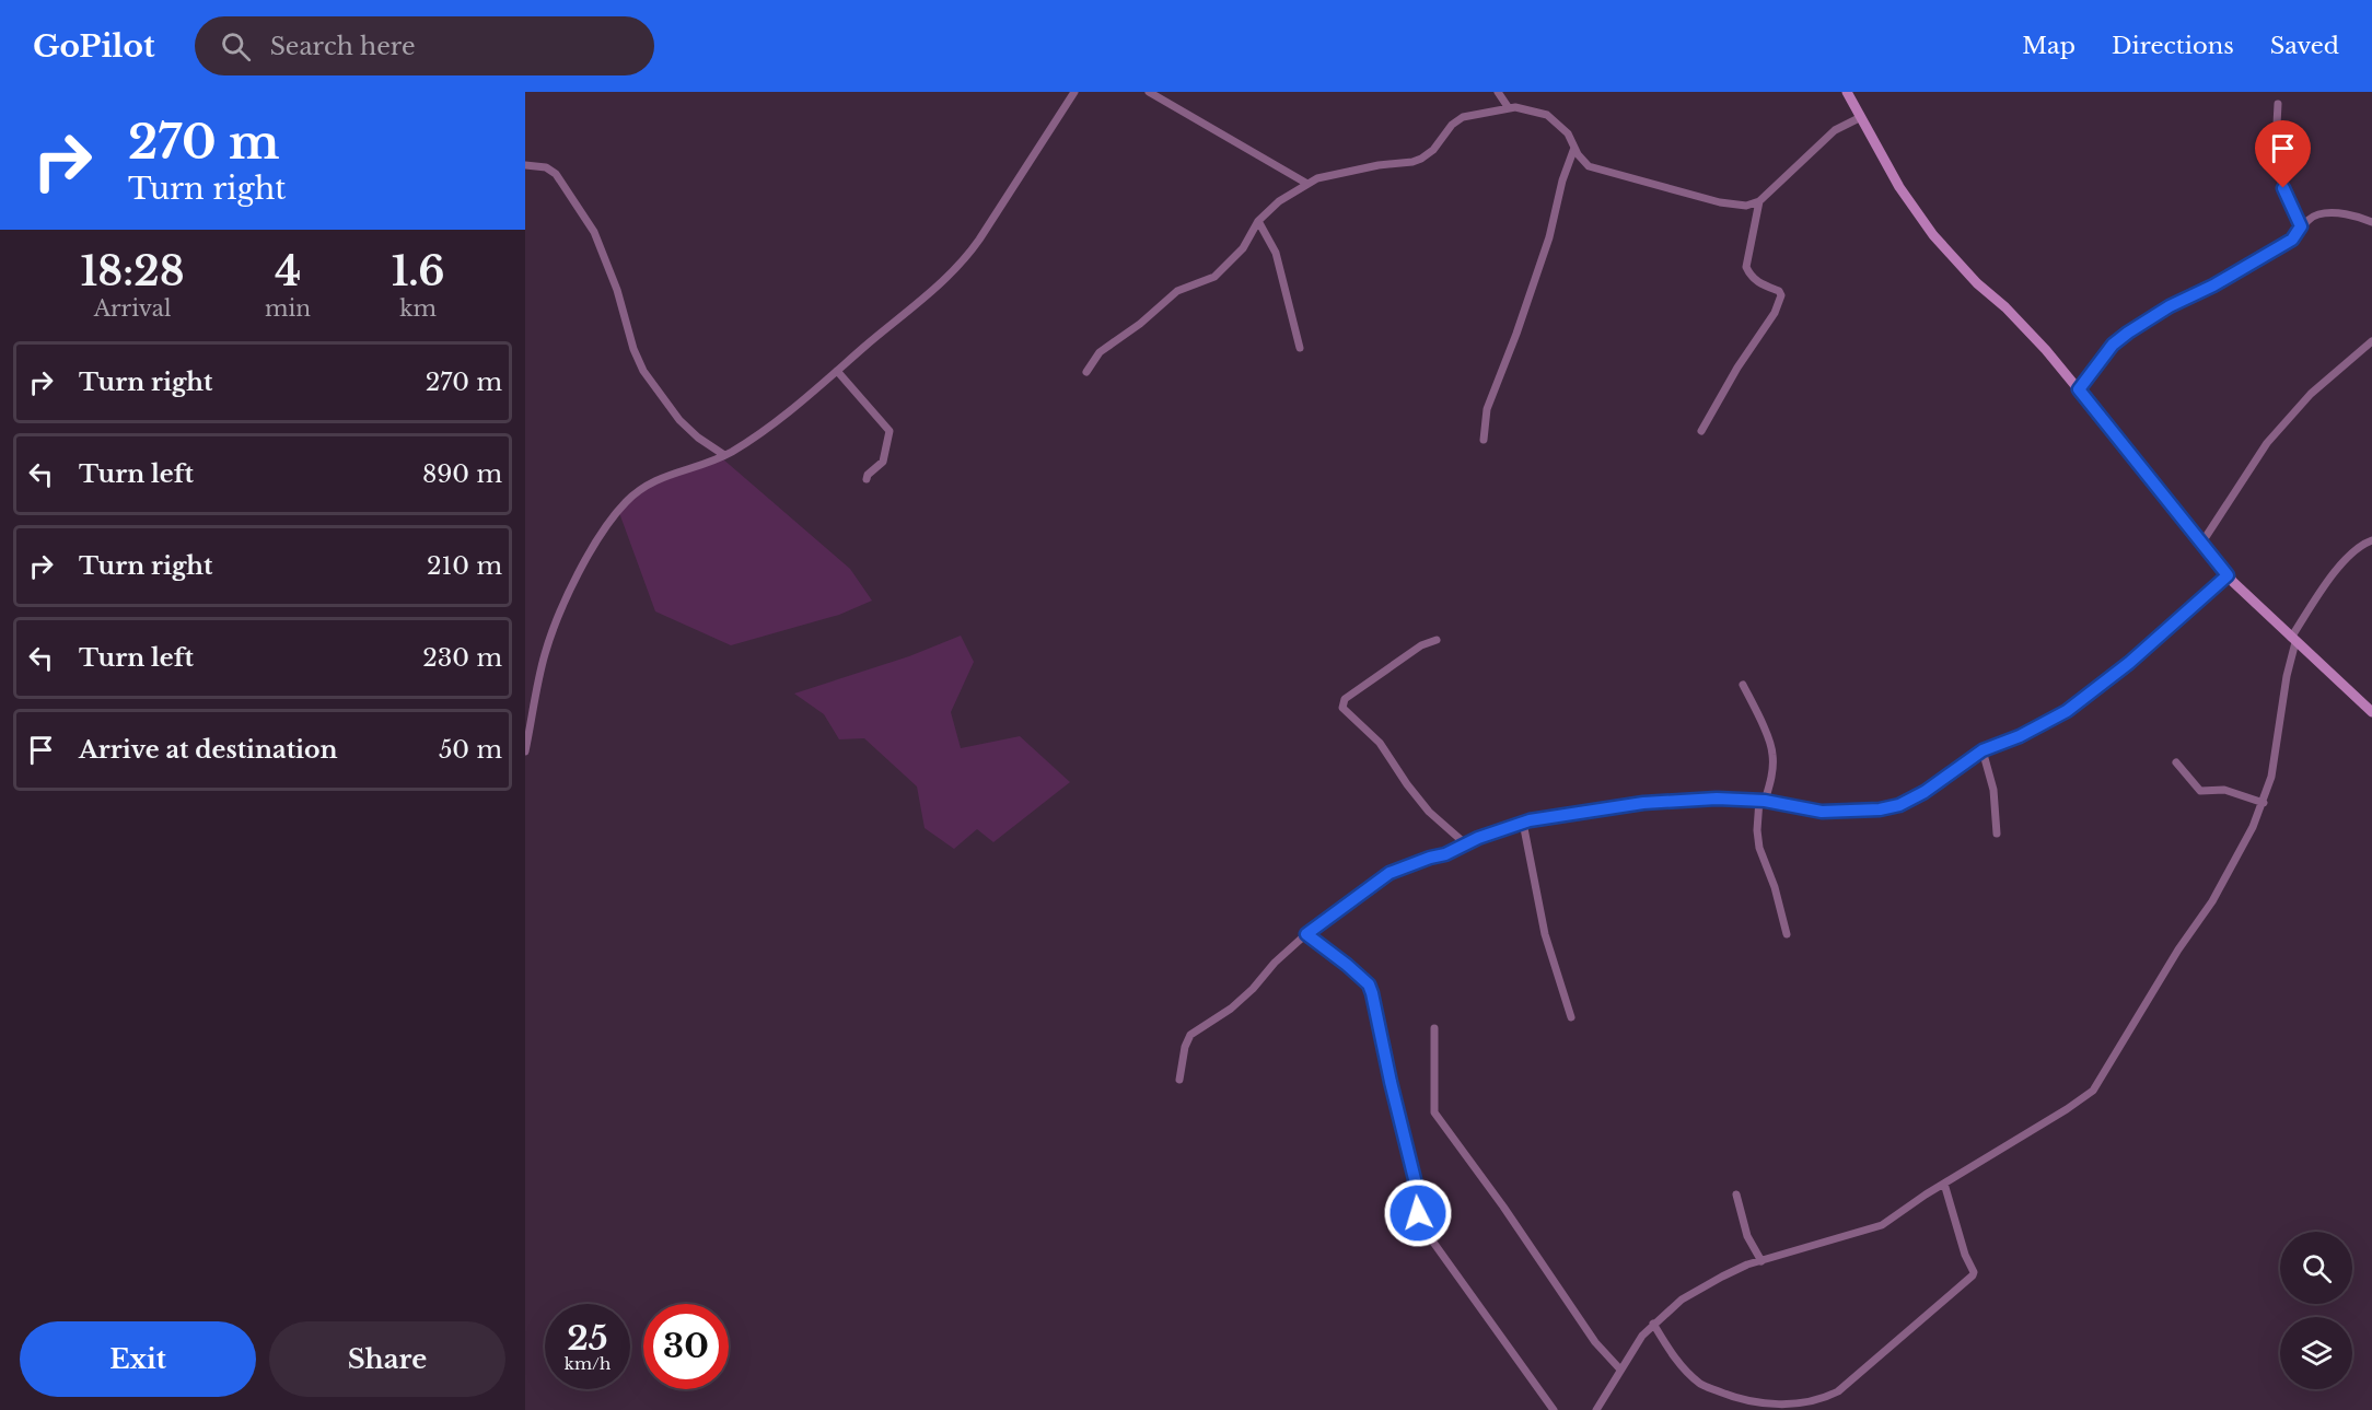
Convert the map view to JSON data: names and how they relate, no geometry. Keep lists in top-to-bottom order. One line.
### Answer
{"page":{"header":"GoPilot","search":"Search here","nav":["Map","Directions","Saved"],"turn":["270 m","Turn right"],"eta":["18:28","Arrival","4","min","1.6","km"],"list":[{"name":"Turn right","value":"270 m"},{"name":"Turn left","value":"890 m"},{"name":"Turn right","value":"210 m"},{"name":"Turn left","value":"230 m"},{"name":"Arrive at destination","value":"50 m"}],"speed":"25 km/h","limit":"30","buttons":["Exit","Share"]}}
